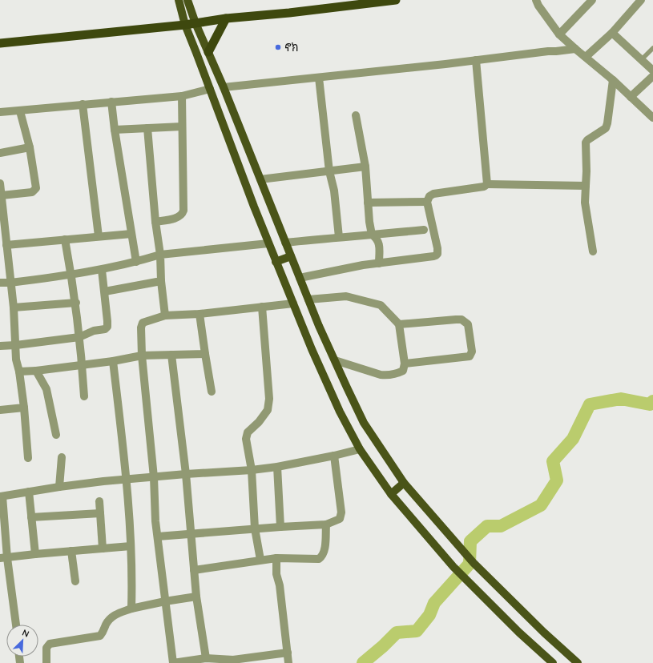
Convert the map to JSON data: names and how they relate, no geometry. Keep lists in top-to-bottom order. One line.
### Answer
{"places":["ኖክ"],"north":"top right"}
